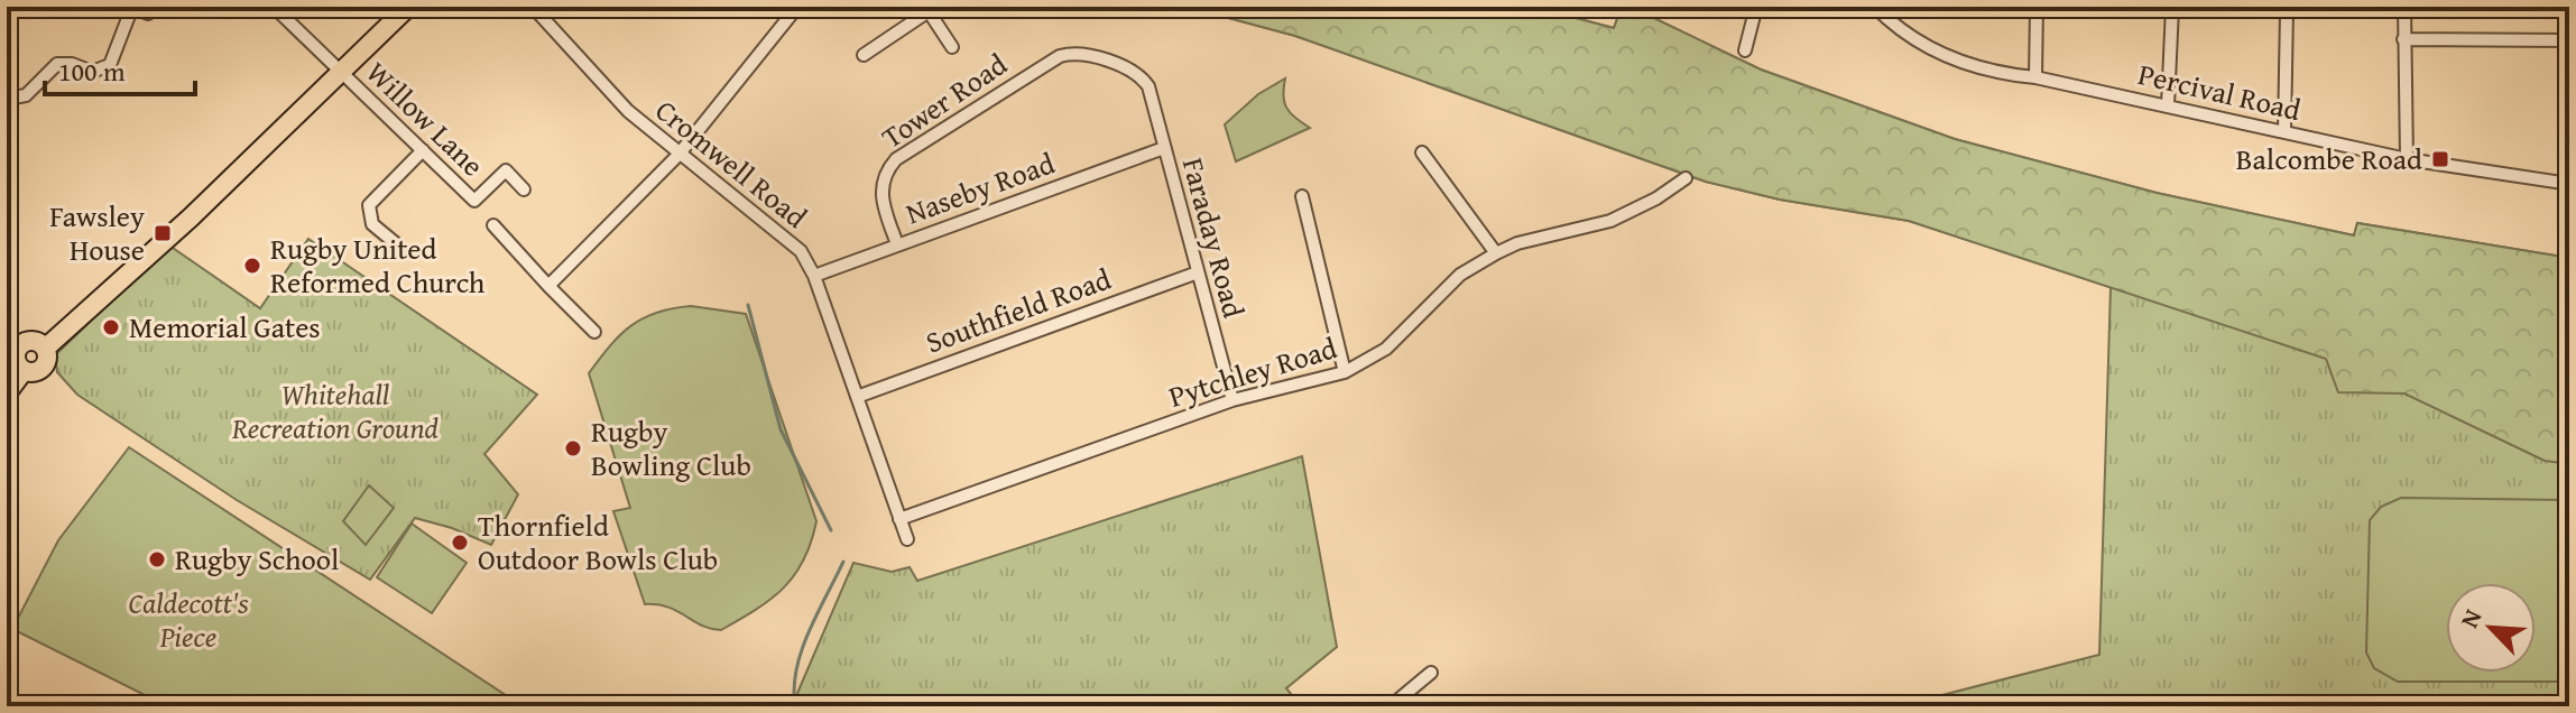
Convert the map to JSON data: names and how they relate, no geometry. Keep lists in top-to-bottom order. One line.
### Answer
{"streets":{"street":["Percival Road","Tower Road","Willow Lane","Cromwell Road","Naseby Road","Faraday Road","Southfield Road","Pytchley Road"]},"crossings":[["Tower Road","Naseby Road"],["Tower Road","Faraday Road"],["Cromwell Road","Naseby Road"],["Cromwell Road","Southfield Road"],["Cromwell Road","Pytchley Road"],["Naseby Road","Faraday Road"],["Faraday Road","Southfield Road"],["Faraday Road","Pytchley Road"]],"parks":["Whitehall Recreation Ground","Caldecott's Piece"],"places":{"transit":["Balcombe Road","Fawsley House"],"other":["Rugby United Reformed Church","Memorial Gates","Rugby Bowling Club","Thornfield Outdoor Bowls Club","Rugby School"]},"scale_bar":"100 m","north":"top left"}
